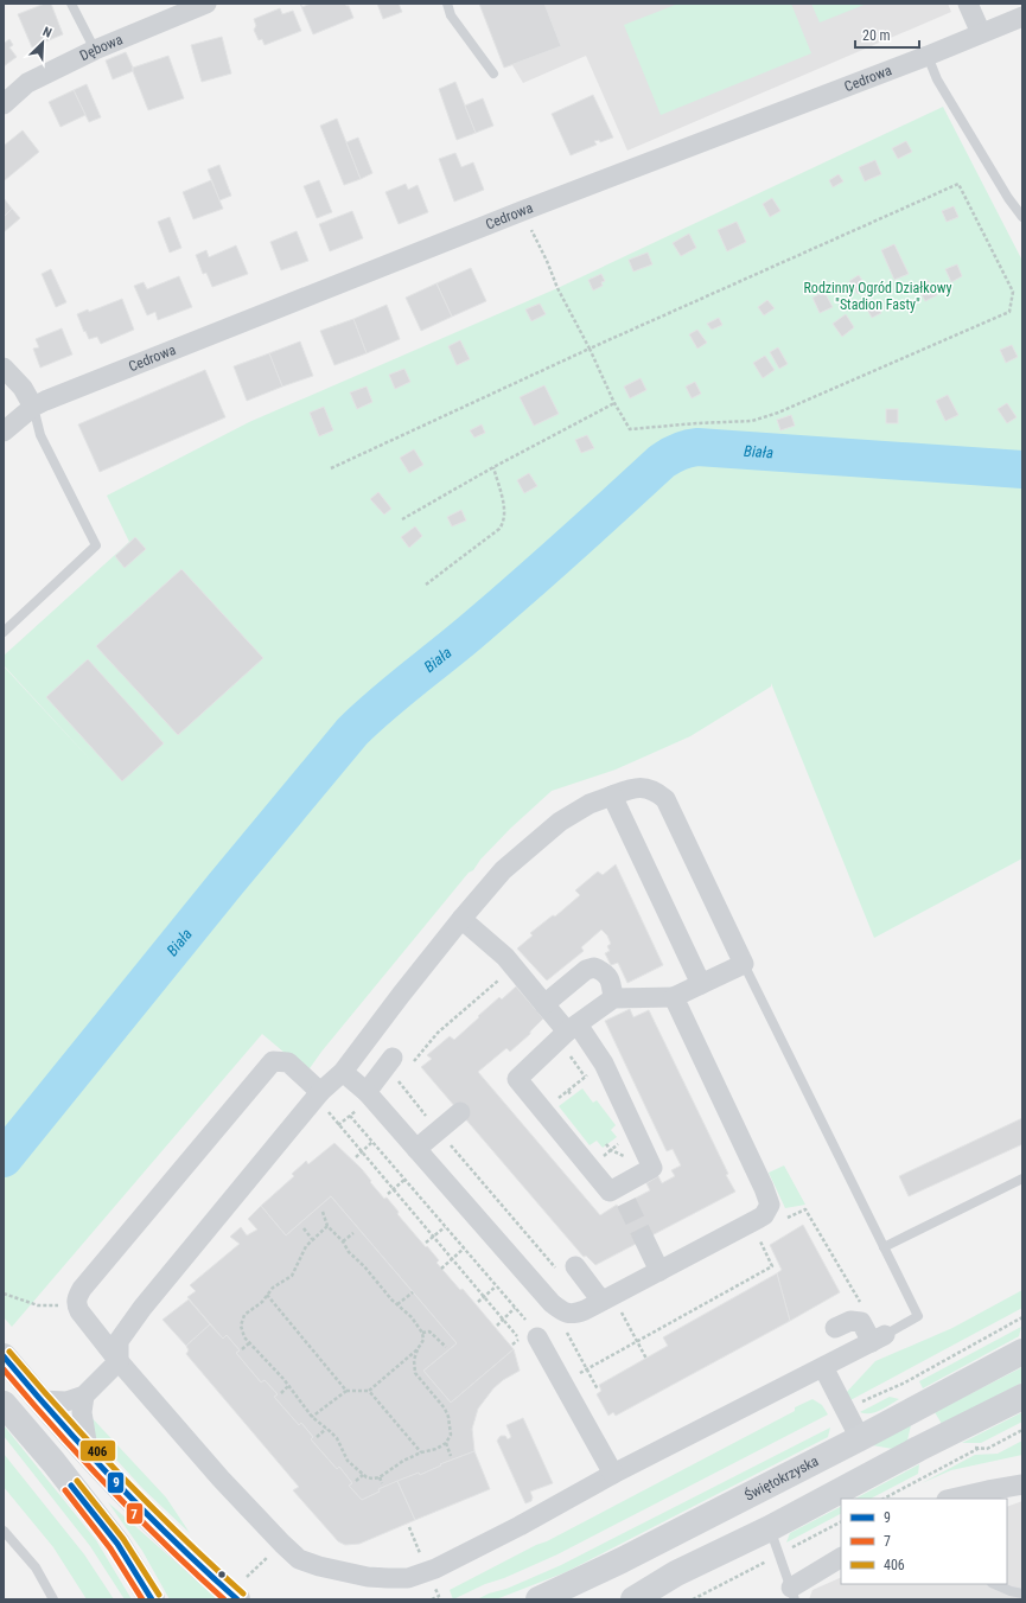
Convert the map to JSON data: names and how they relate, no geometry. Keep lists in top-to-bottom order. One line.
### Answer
{"streets":{"main road":["Świętokrzyska"],"street":["Dębowa","Cedrowa"]},"water":["Biała"],"parks":["Rodzinny Ogród Działkowy \"Stadion Fasty\""],"lines":["transit line 406","transit line 9","transit line 7"],"legend":["9","7","406"],"scale_bar":"20 m","north":"top right"}
